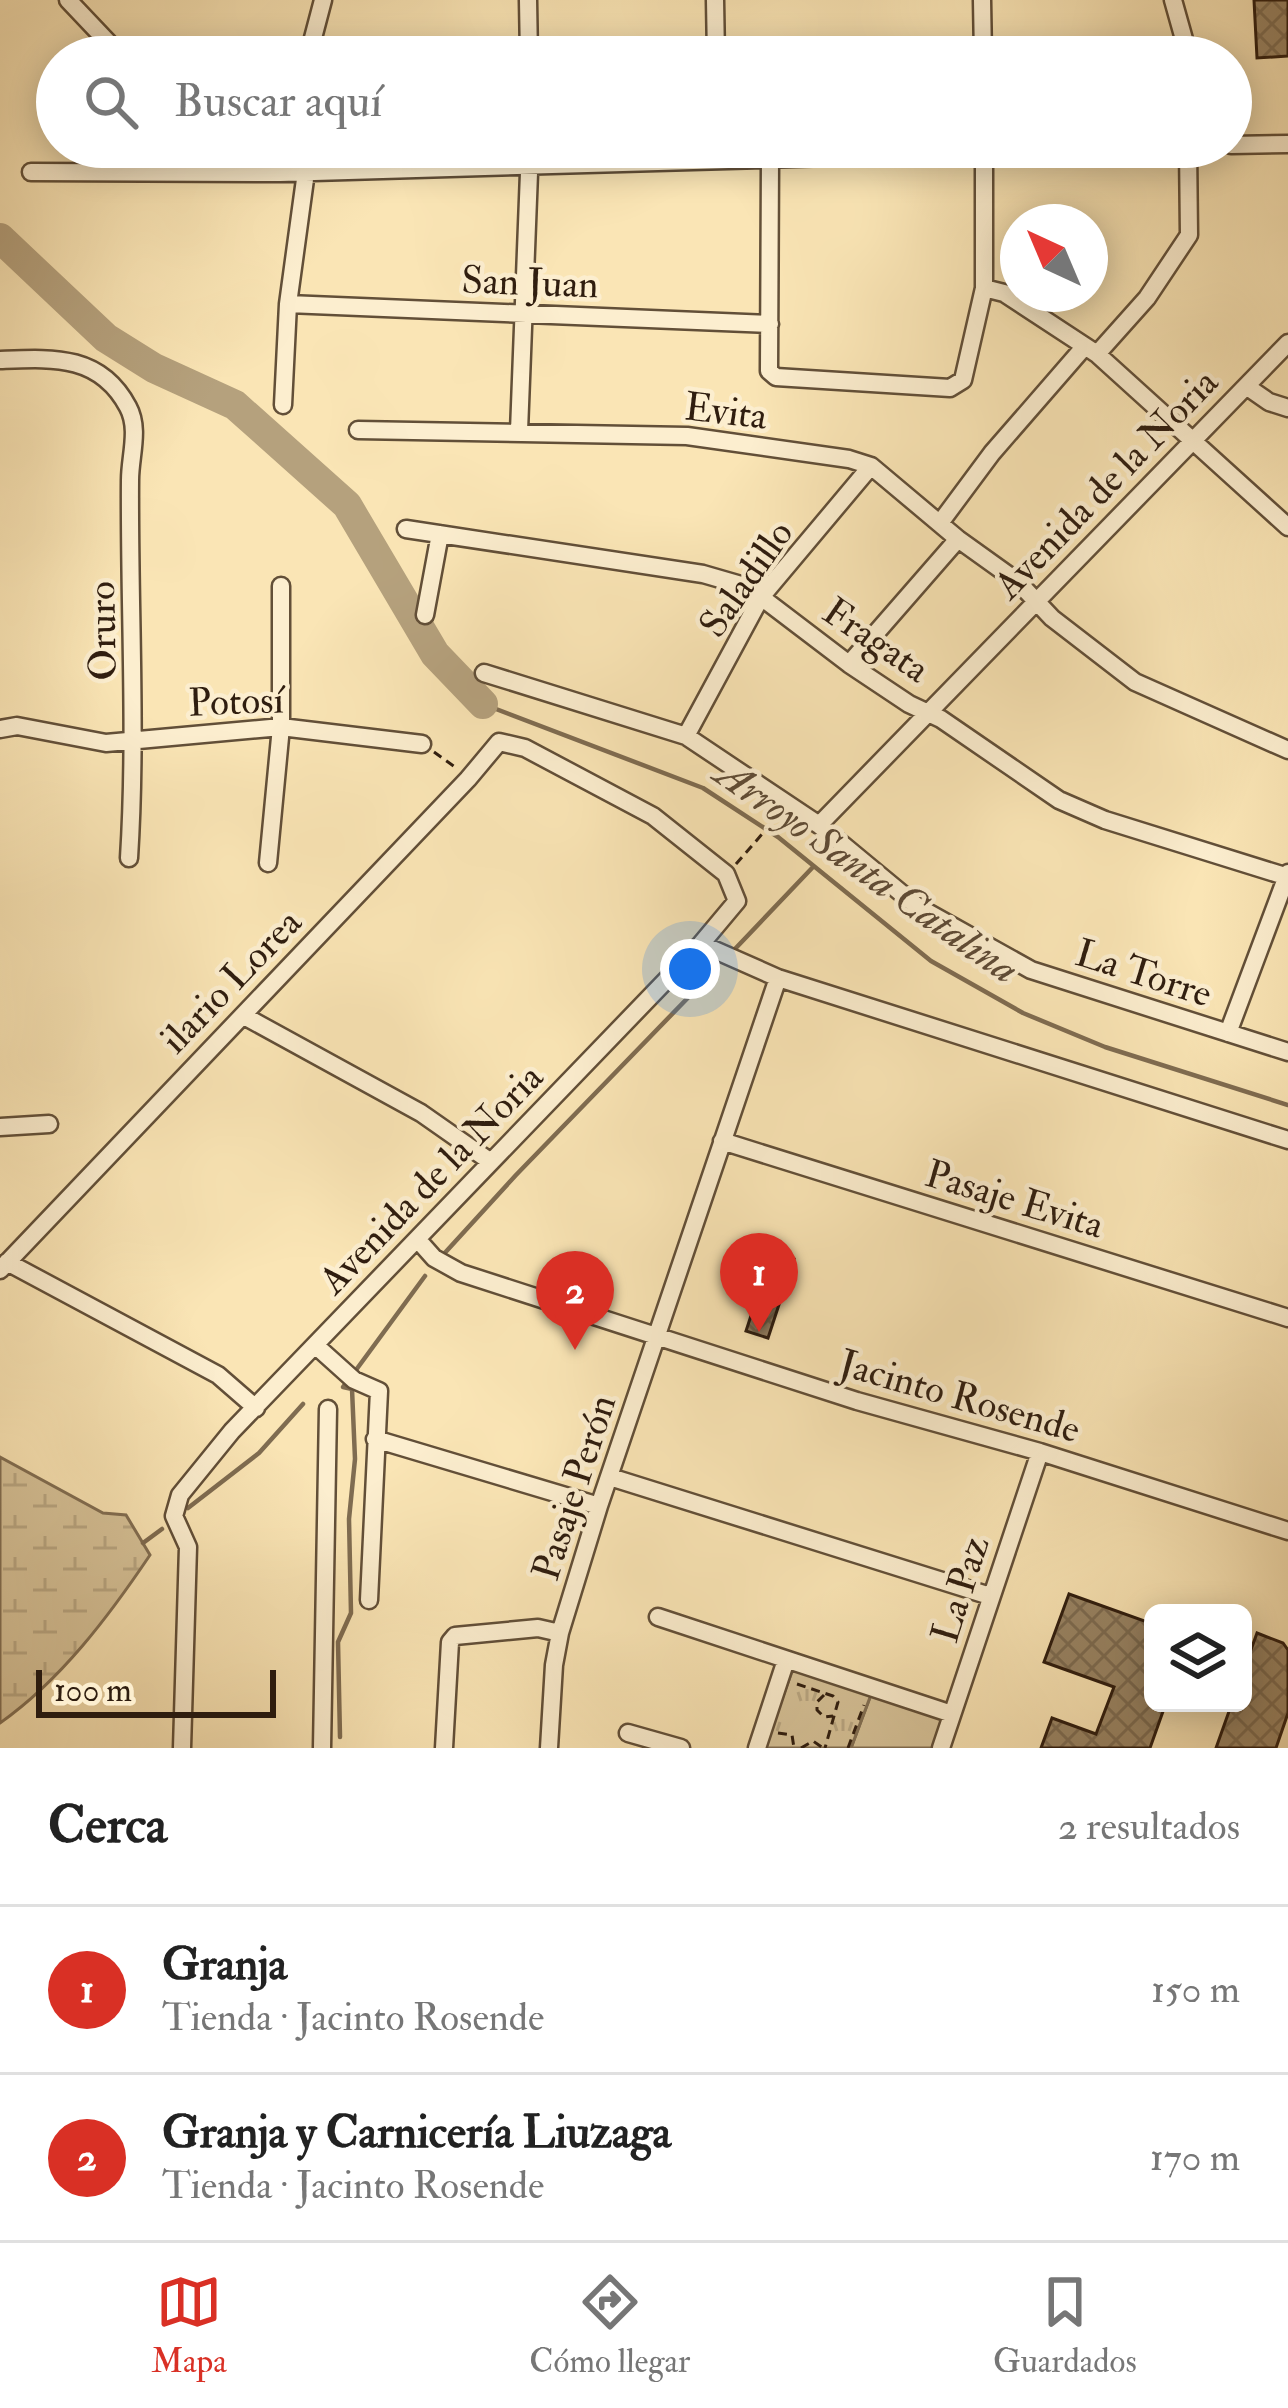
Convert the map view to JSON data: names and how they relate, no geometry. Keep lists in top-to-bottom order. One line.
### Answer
{"streets":{"street":["San Juan","Evita","Avenida de la Noria","Saladillo","Oruro","Fragata","Potosí","La Torre","ilario Lorea","Pasaje Evita","Jacinto Rosende","Pasaje Perón","La Paz"]},"crossings":[["Evita","Avenida de la Noria"],["Evita","Saladillo"],["Avenida de la Noria","Fragata"],["Avenida de la Noria","La Torre"],["Avenida de la Noria","ilario Lorea"],["Avenida de la Noria","Jacinto Rosende"],["Saladillo","Fragata"],["Saladillo","La Torre"],["Oruro","Potosí"],["Pasaje Evita","Pasaje Perón"],["Jacinto Rosende","Pasaje Perón"],["Jacinto Rosende","La Paz"]],"water":["Arroyo Santa Catalina"],"scale_bar":"100 m","north":"top left","page":{"search":"Buscar aquí","pins":["1","2"],"scale":"100 m","heading":["Cerca","2 resultados"],"list":[{"mark":"1","name":"Granja","note":"Tienda · Jacinto Rosende","value":"150 m"},{"mark":"2","name":"Granja y Carnicería Liuzaga","note":"Tienda · Jacinto Rosende","value":"170 m"}],"nav":["Mapa","Cómo llegar","Guardados"]}}
